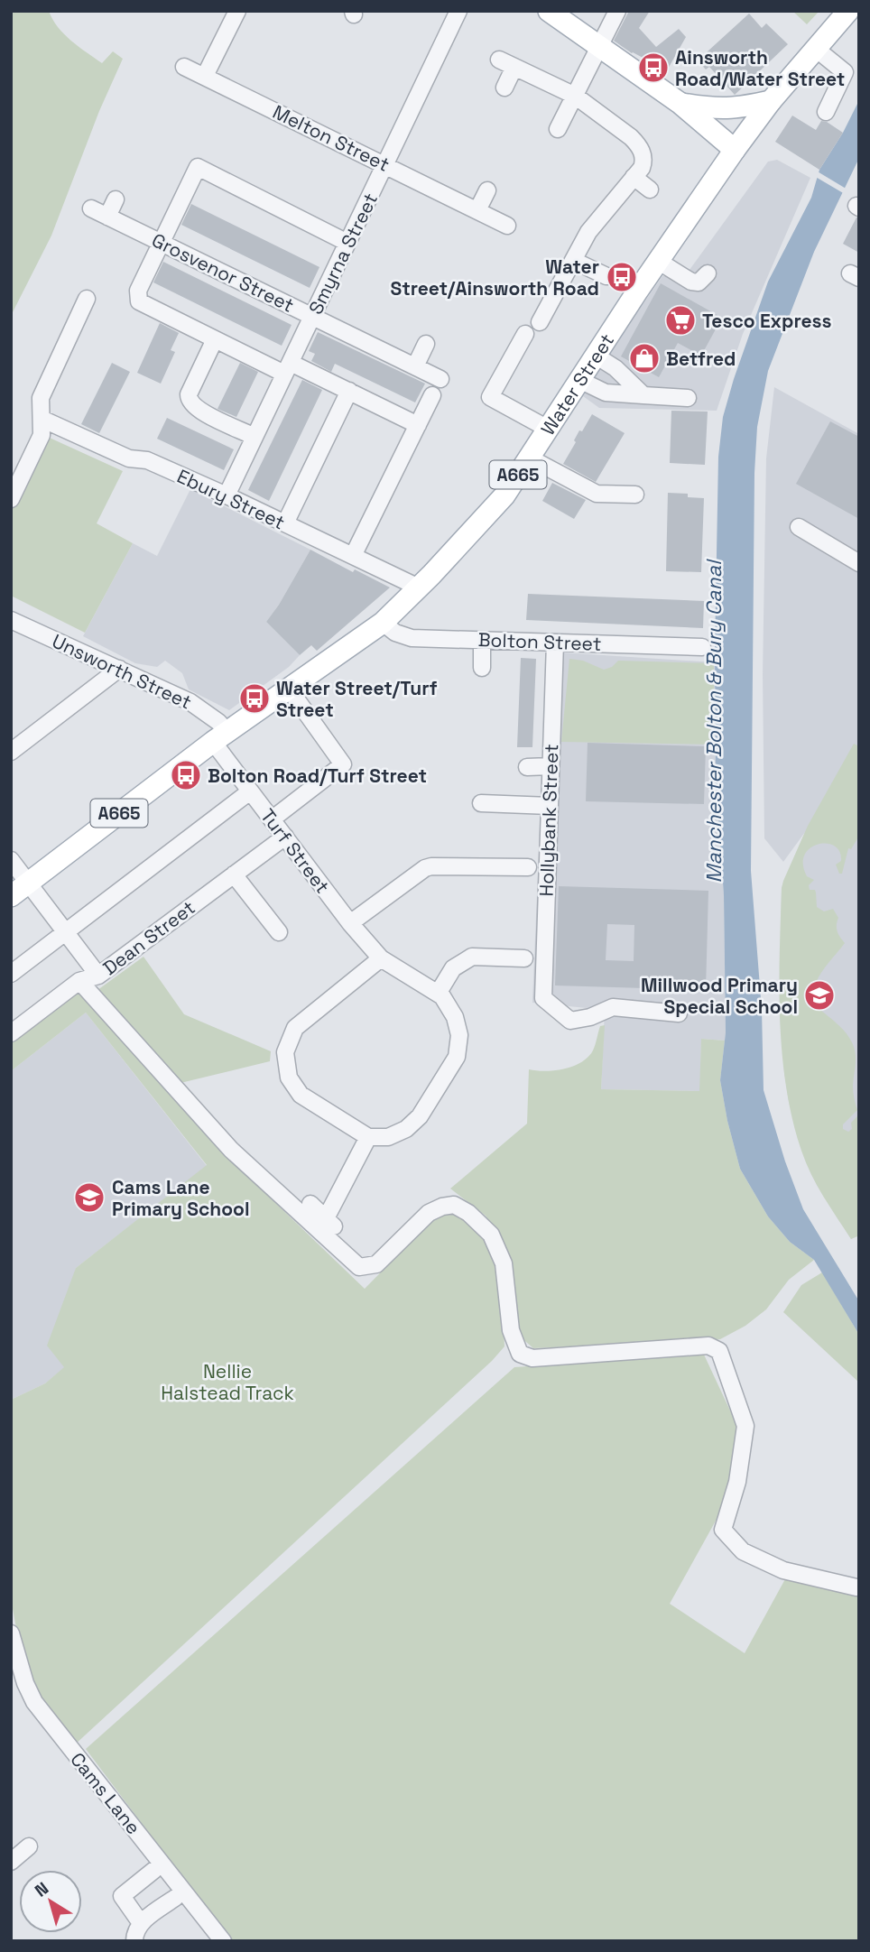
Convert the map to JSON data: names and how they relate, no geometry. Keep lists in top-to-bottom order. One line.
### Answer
{"streets":{"main road":["Water Street","A665"],"street":["Melton Street","Smyrna Street","Grosvenor Street","Ebury Street","Bolton Street","Unsworth Street","Hollybank Street","Turf Street","Dean Street","Cams Lane"]},"crossings":[["Melton Street","Smyrna Street"],["Smyrna Street","Grosvenor Street"],["Smyrna Street","Ebury Street"],["Water Street","A665"],["Water Street","Ebury Street"],["Water Street","Bolton Street"],["Water Street","Unsworth Street"],["Water Street","Turf Street"],["A665","Unsworth Street"],["A665","Turf Street"],["Bolton Street","Hollybank Street"],["Unsworth Street","Turf Street"],["Turf Street","Dean Street"]],"water":["Manchester Bolton & Bury Canal"],"parks":["Nellie Halstead Track"],"places":{"bus stop":["Ainsworth Road/Water Street","Water Street/Ainsworth Road","Water Street/Turf Street","Bolton Road/Turf Street"],"supermarket":["Tesco Express"],"shop":["Betfred"],"school or university":["Millwood Primary Special School","Cams Lane Primary School"]},"north":"top left"}
